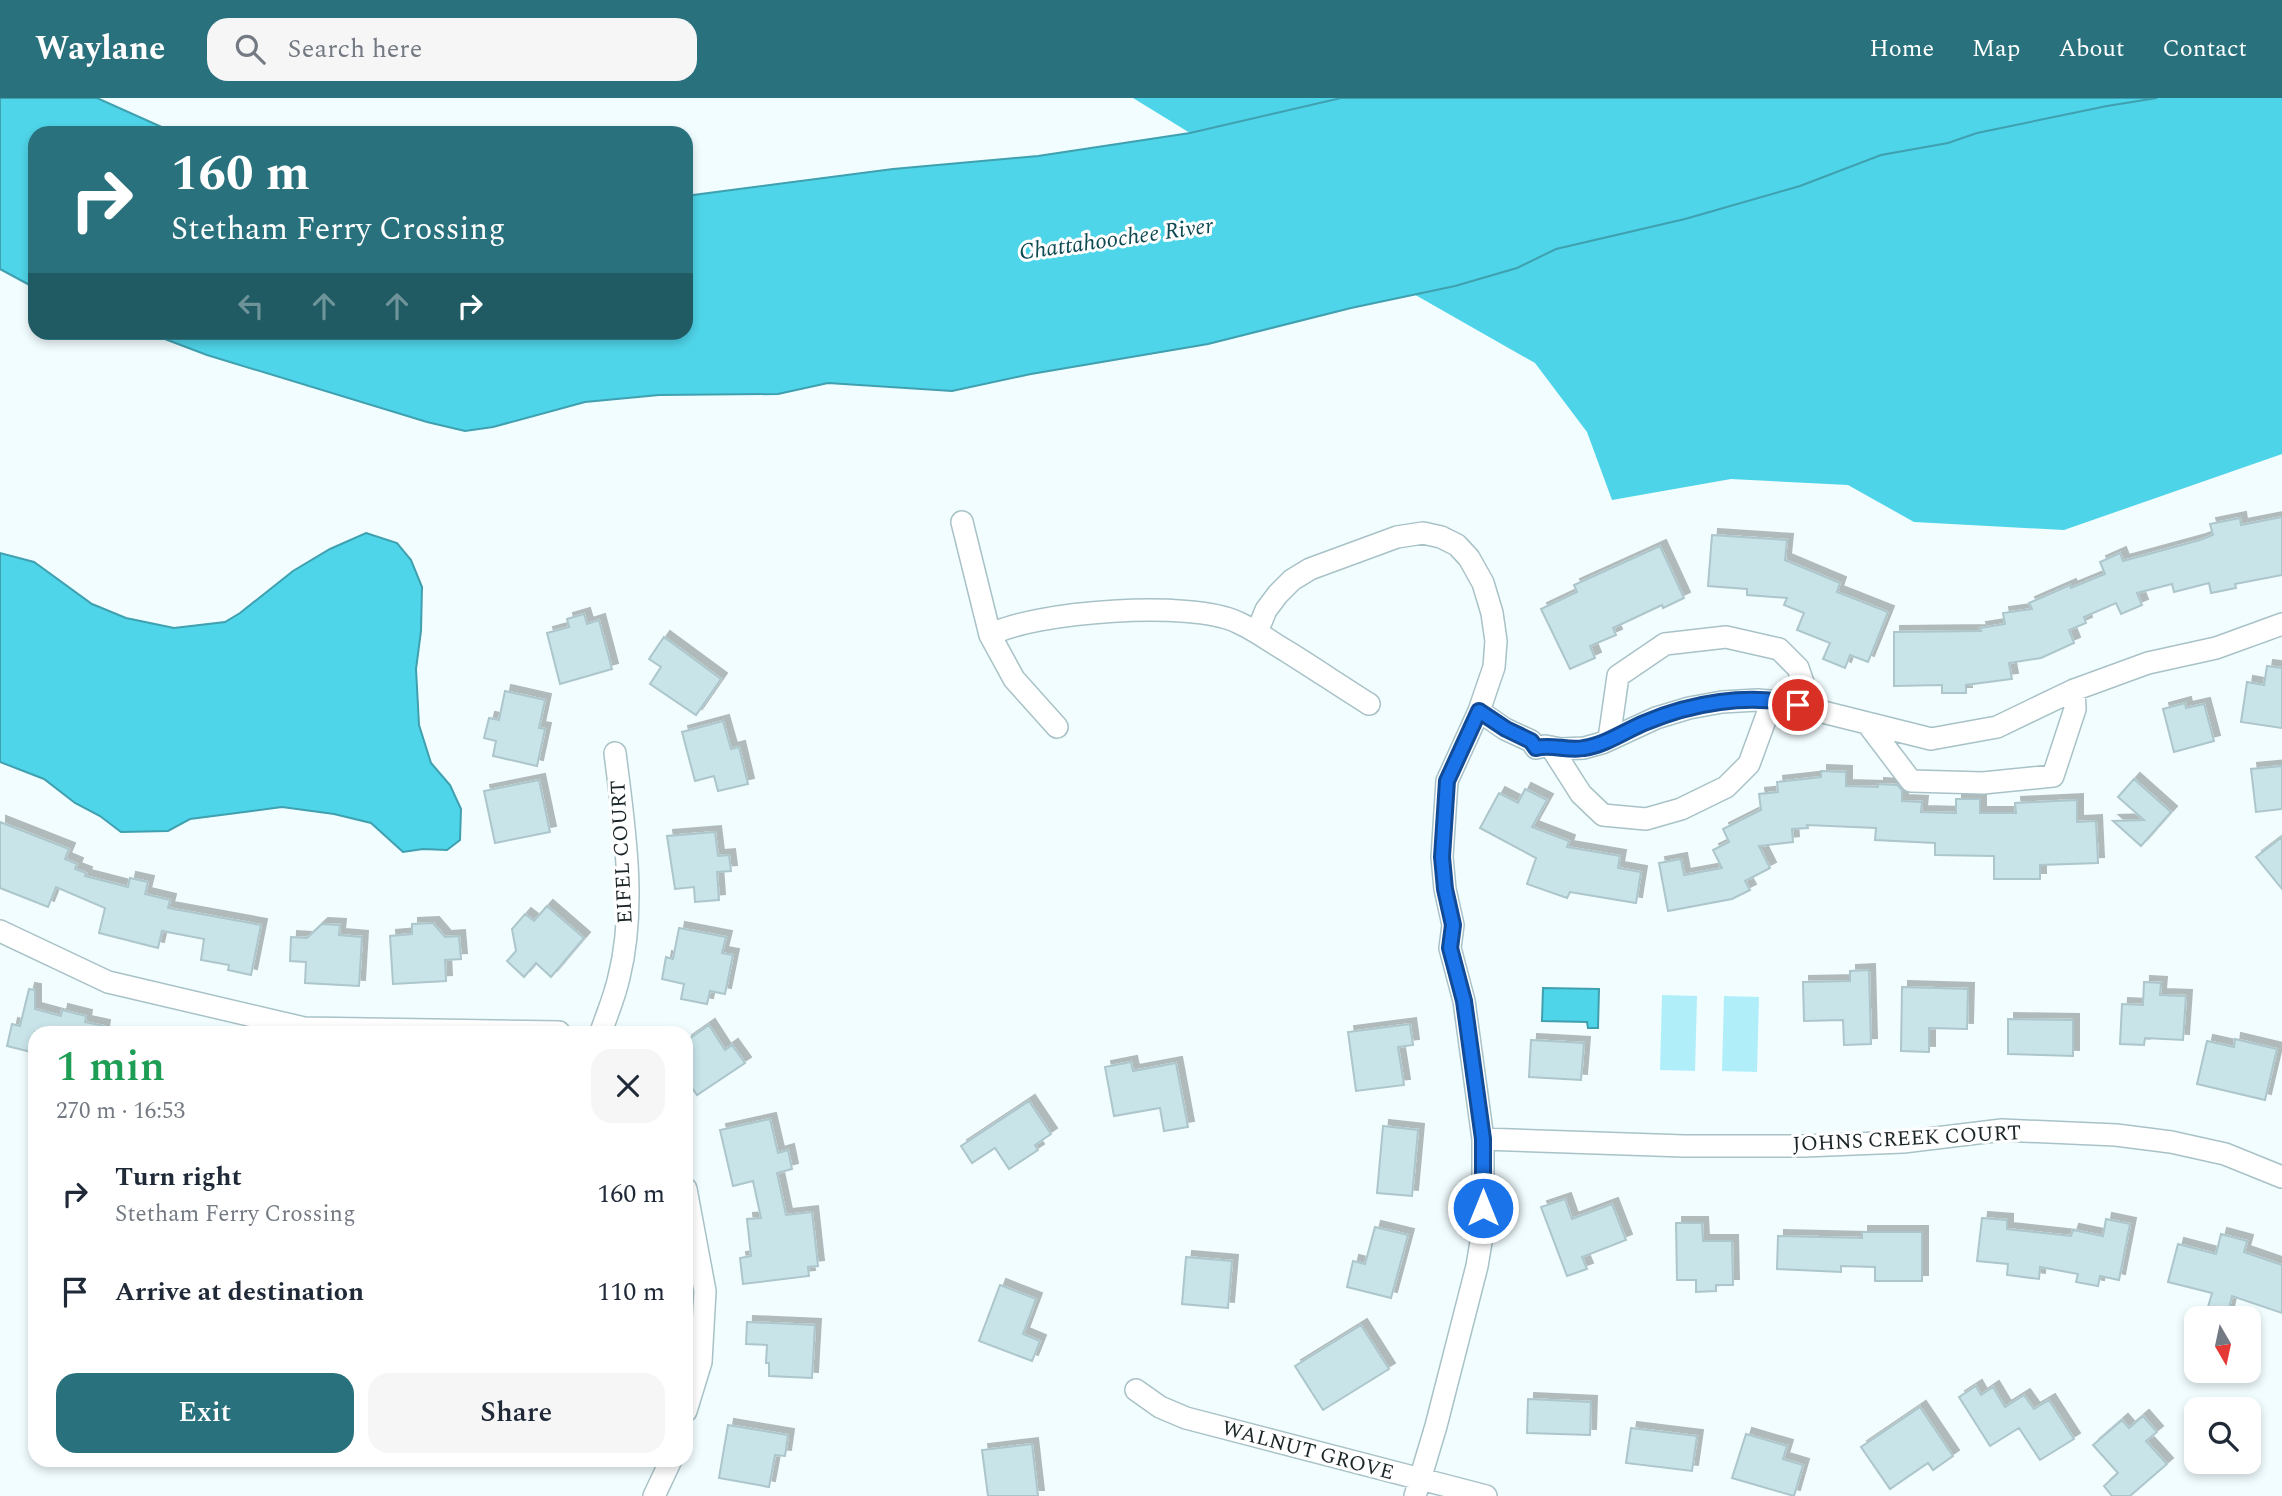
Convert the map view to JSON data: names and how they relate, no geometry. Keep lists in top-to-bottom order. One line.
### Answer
{"streets":{"street":["EIFEL COURT","JOHNS CREEK COURT","WALNUT GROVE"]},"water":["Chattahoochee River"],"north":"bottom","page":{"header":"Waylane","search":"Search here","nav":["Home","Map","About","Contact"],"turn":["160 m","Stetham Ferry Crossing"],"heading":["1 min","270 m · 16:53"],"list":[{"name":"Turn right","note":"Stetham Ferry Crossing","value":"160 m"},{"name":"Arrive at destination","value":"110 m"}],"buttons":["Exit","Share"]}}
